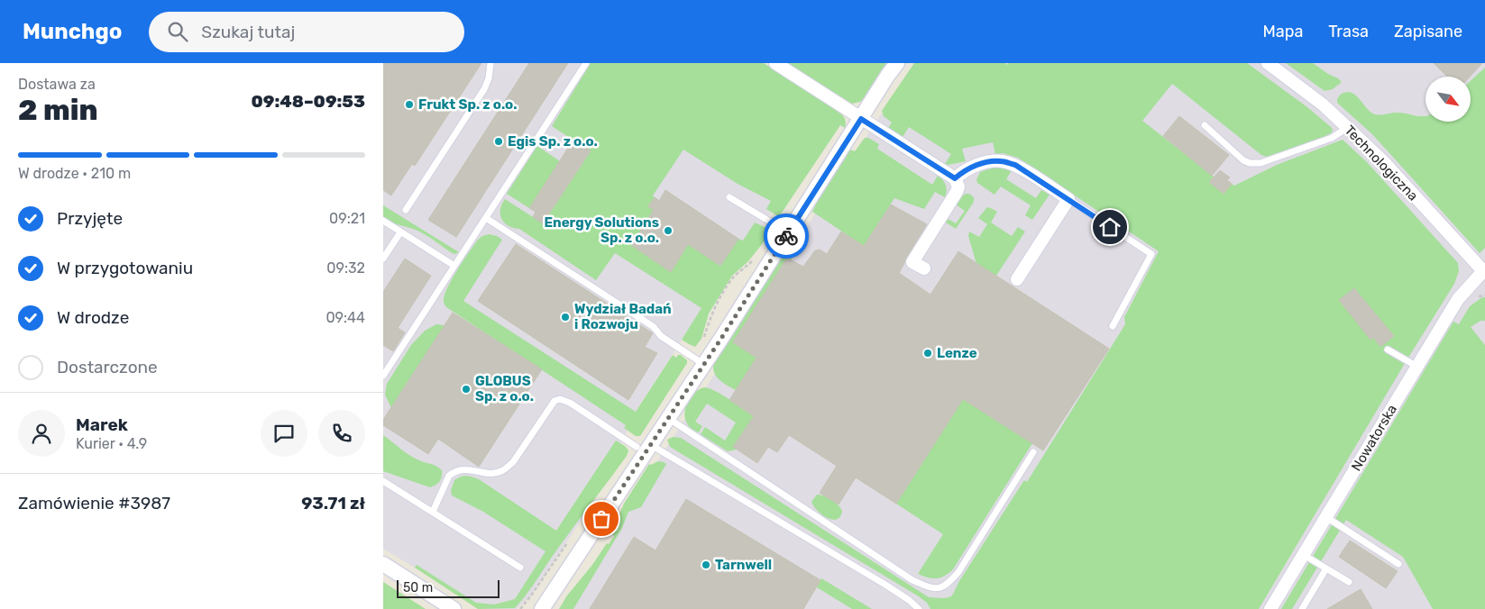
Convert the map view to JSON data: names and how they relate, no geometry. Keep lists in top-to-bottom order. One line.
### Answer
{"streets":{"street":["Technologiczna","Nowatorska"]},"crossings":[["Technologiczna","Nowatorska"]],"places":["Frukt Sp. z o.o.","Egis Sp. z o.o.","Energy Solutions Sp. z o.o.","Wydział Badań i Rozwoju","Lenze","GLOBUS Sp. z o.o.","Tarnwell"],"scale_bar":"50 m","north":"bottom right","page":{"header":"Munchgo","search":"Szukaj tutaj","nav":["Mapa","Trasa","Zapisane"],"heading":["2 min","Dostawa za","09:48–09:53"],"panel":["Marek","Kurier · 4.9","Zamówienie #3987","93.71 zł"],"bar":"W drodze · 210 m","list":[["Przyjęte","09:21"],["W przygotowaniu","09:32"],["W drodze","09:44"],"Dostarczone"],"scale":"50 m"}}
